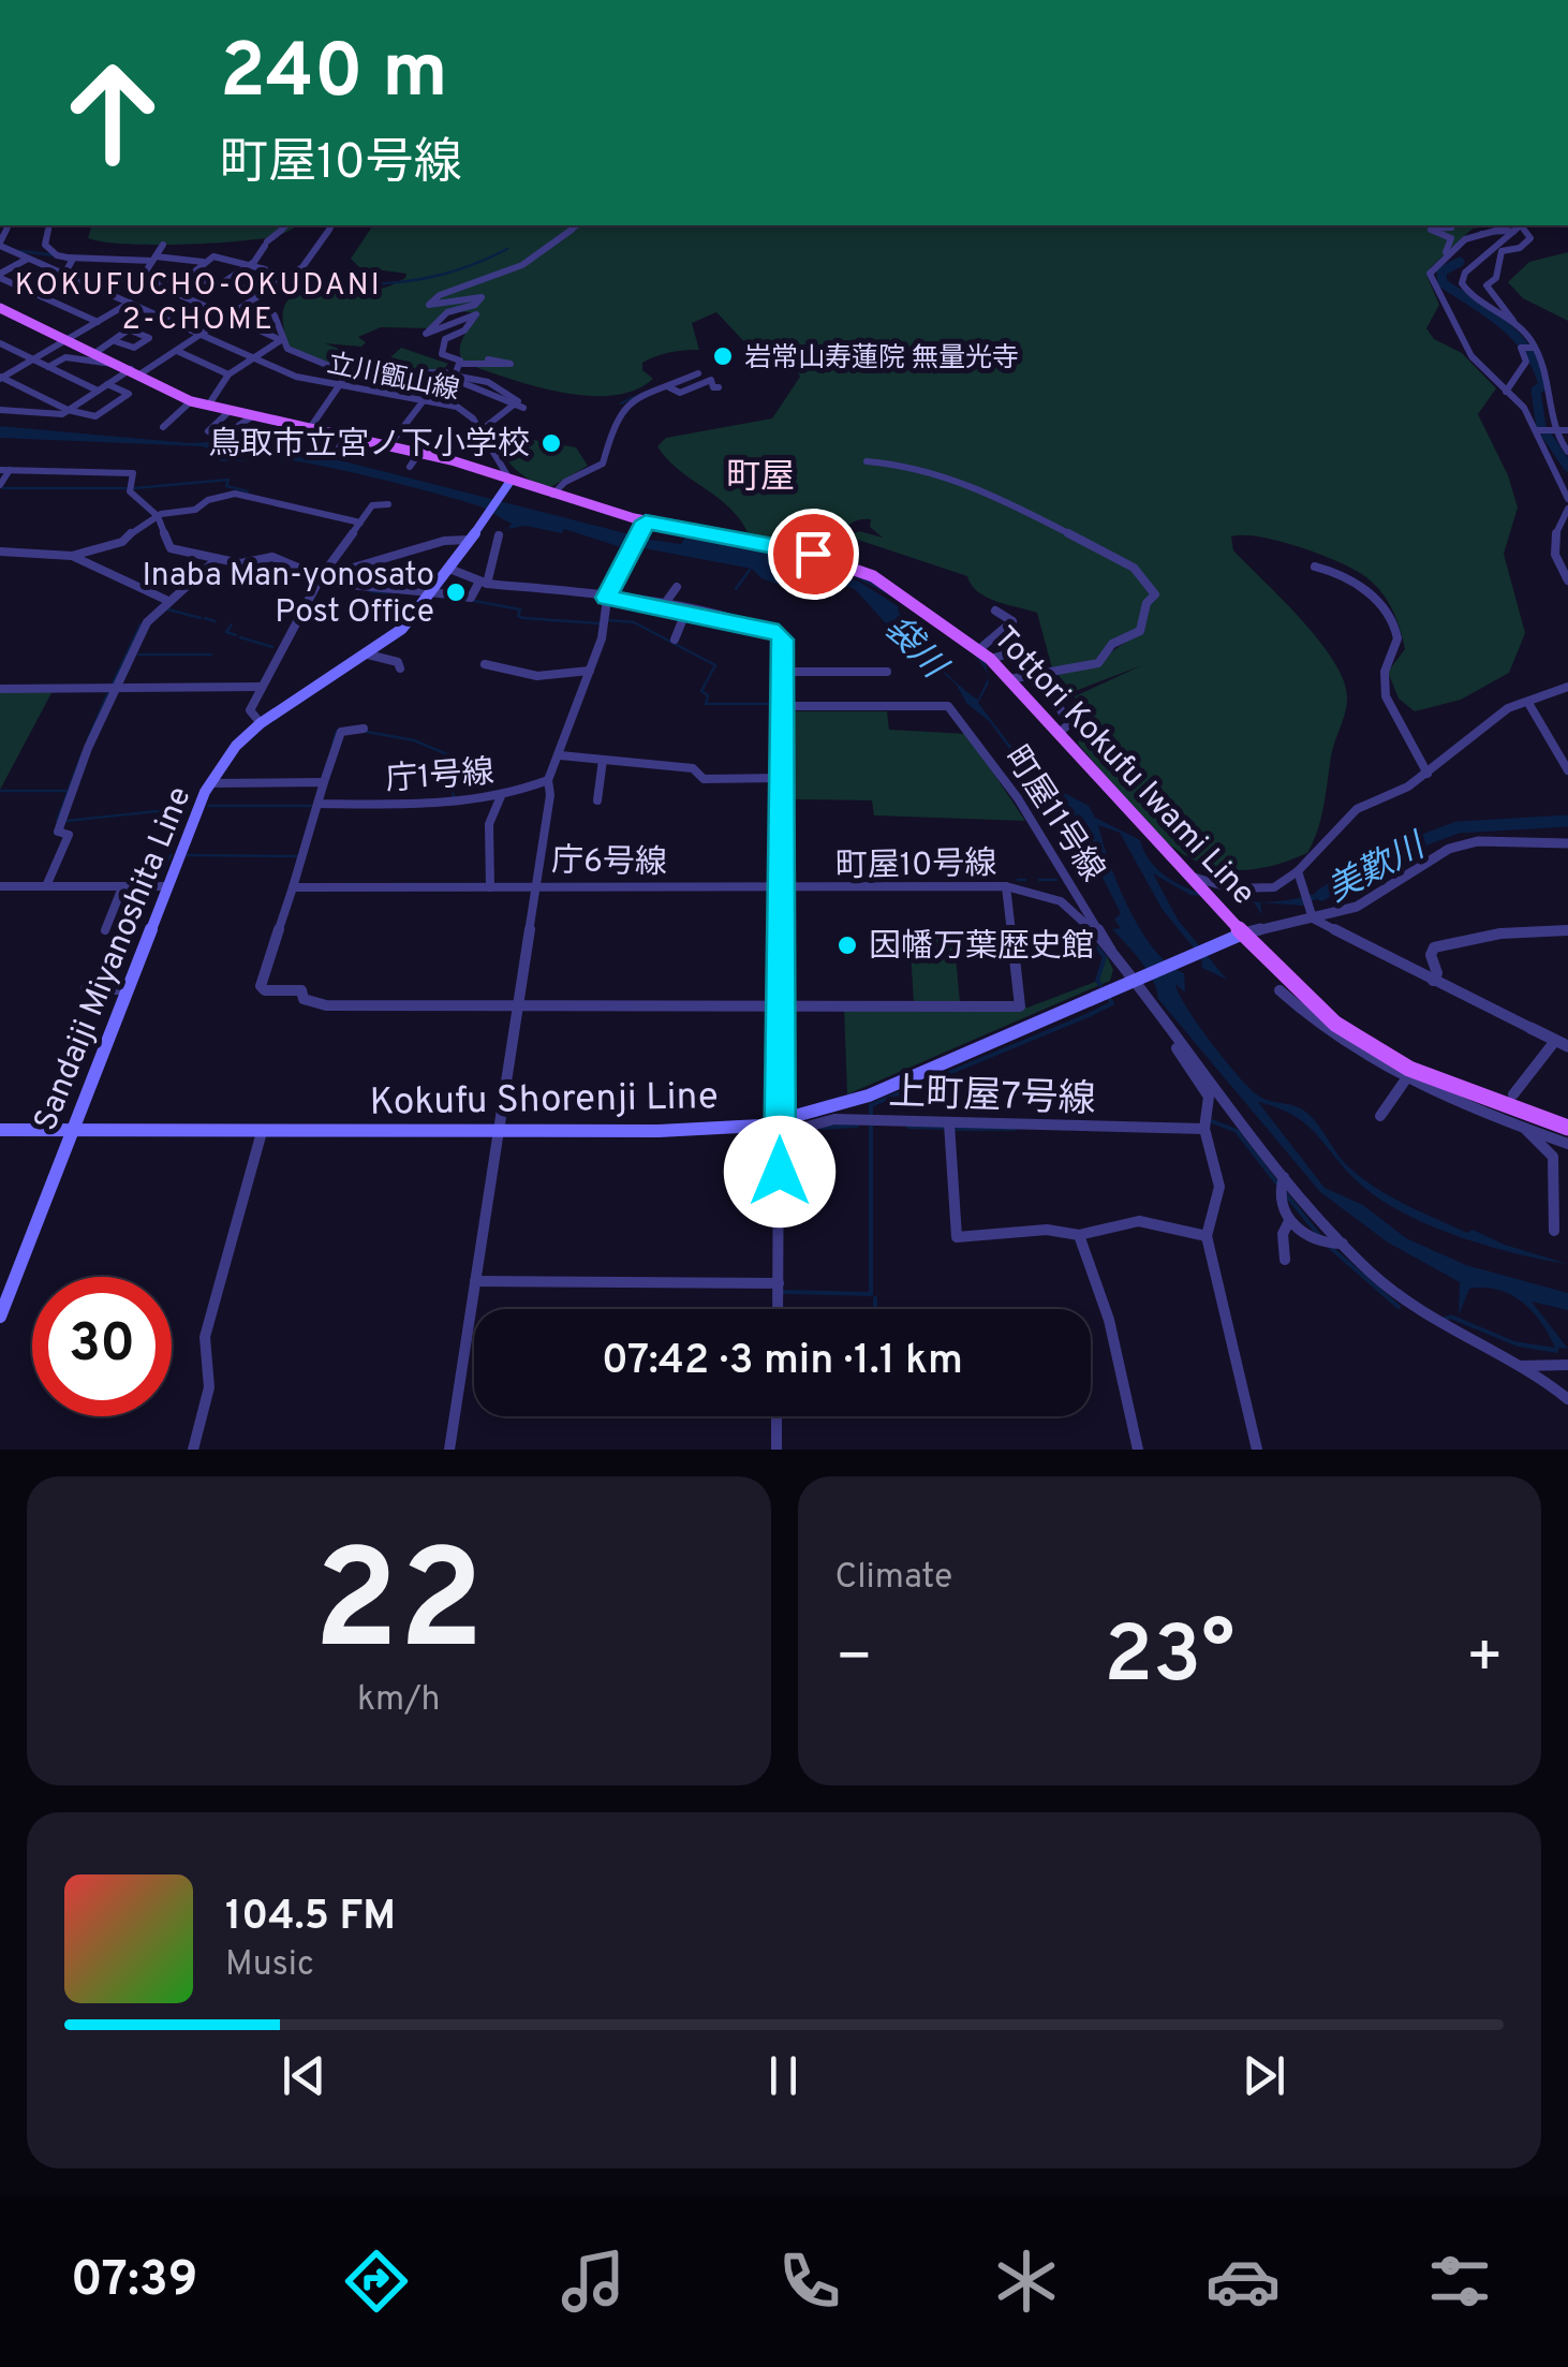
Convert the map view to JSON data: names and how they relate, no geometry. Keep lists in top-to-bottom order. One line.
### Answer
{"streets":{"main road":["Tottori Kokufu Iwami Line","Sandaiji Miyanoshita Line","Kokufu Shorenji Line"],"street":["立川甑山線","庁1号線","町屋11号線","庁6号線","町屋10号線","上町屋7号線"]},"crossings":[["立川甑山線","Tottori Kokufu Iwami Line"],["立川甑山線","Sandaiji Miyanoshita Line"],["Tottori Kokufu Iwami Line","Sandaiji Miyanoshita Line"],["Tottori Kokufu Iwami Line","Kokufu Shorenji Line"],["町屋11号線","町屋10号線"],["庁6号線","町屋10号線"],["町屋10号線","Kokufu Shorenji Line"],["Sandaiji Miyanoshita Line","Kokufu Shorenji Line"],["上町屋7号線","Kokufu Shorenji Line"]],"districts":["KOKUFUCHO-OKUDANI 2-CHOME","町屋"],"water":["袋川","美歎川"],"places":["岩常山寿蓮院 無量光寺","鳥取市立宮ノ下小学校","Inaba Man-yonosato Post Office","因幡万葉歴史館"],"page":{"turn":["240 m","町屋10号線"],"limit":"30","trip":"07:42 · 3 min · 1.1 km","tile":[["22","km/h"],"Climate"],"heat":["−","23°","+"],"song":["104.5 FM","Music"],"tabs":"07:39"}}
